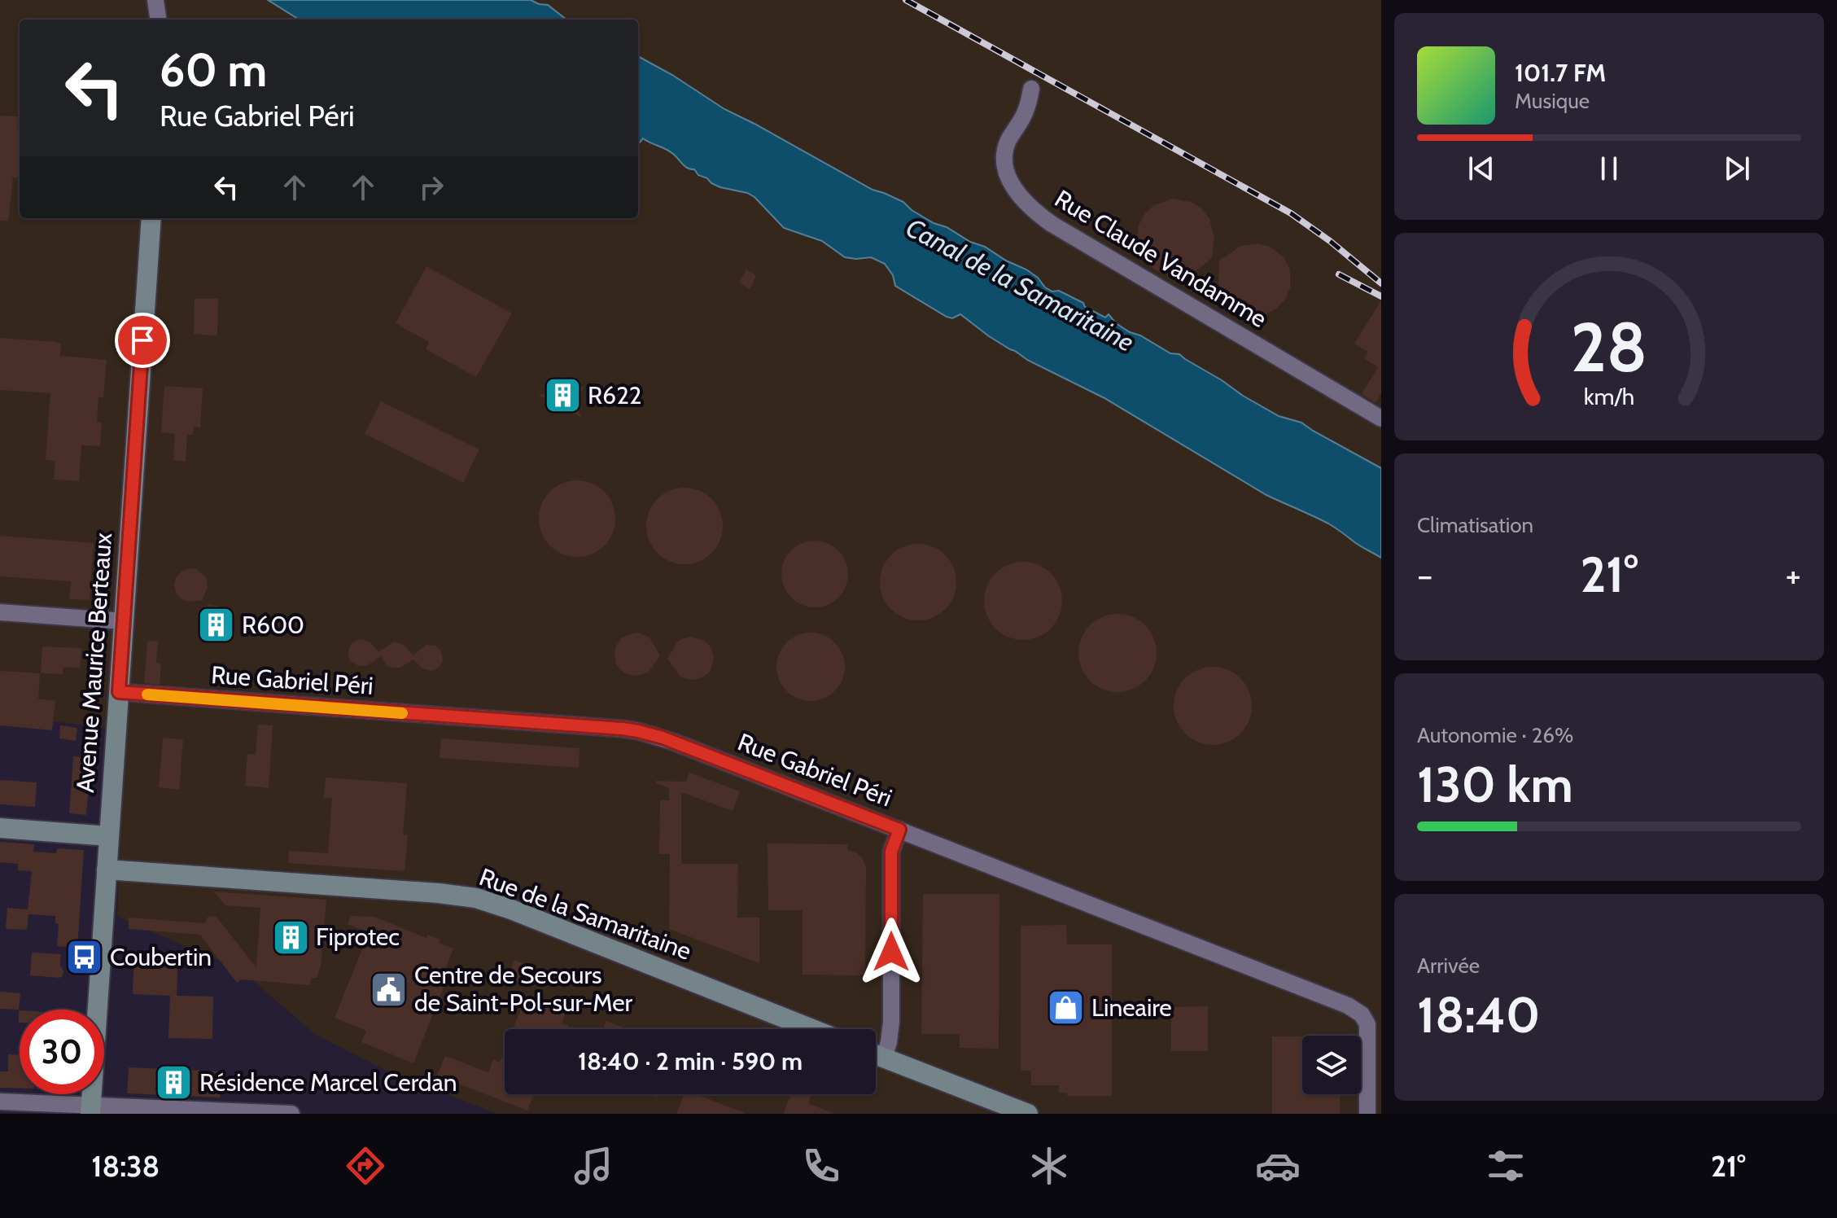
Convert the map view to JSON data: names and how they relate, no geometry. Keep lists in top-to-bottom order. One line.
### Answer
{"streets":{"street":["Rue Claude Vandamme","Avenue Maurice Berteaux","Rue Gabriel Péri","Rue de la Samaritaine"]},"crossings":[["Avenue Maurice Berteaux","Rue Gabriel Péri"],["Avenue Maurice Berteaux","Rue de la Samaritaine"]],"water":["Canal de la Samaritaine"],"places":{"building":["R622","R600","Fiprotec","Résidence Marcel Cerdan"],"bus stop":["Coubertin"],"public building":["Centre de Secours de Saint-Pol-sur-Mer"],"shop":["Lineaire"]},"page":{"turn":["60 m","Rue Gabriel Péri"],"song":["101.7 FM","Musique"],"tile":["Climatisation",["Autonomie · 26%","130 km"],["Arrivée","18:40"]],"heat":["−","21°","+"],"limit":"30","trip":"18:40 · 2 min · 590 m","tabs":["18:38","21°"],"gauge":["28","km/h"]}}
